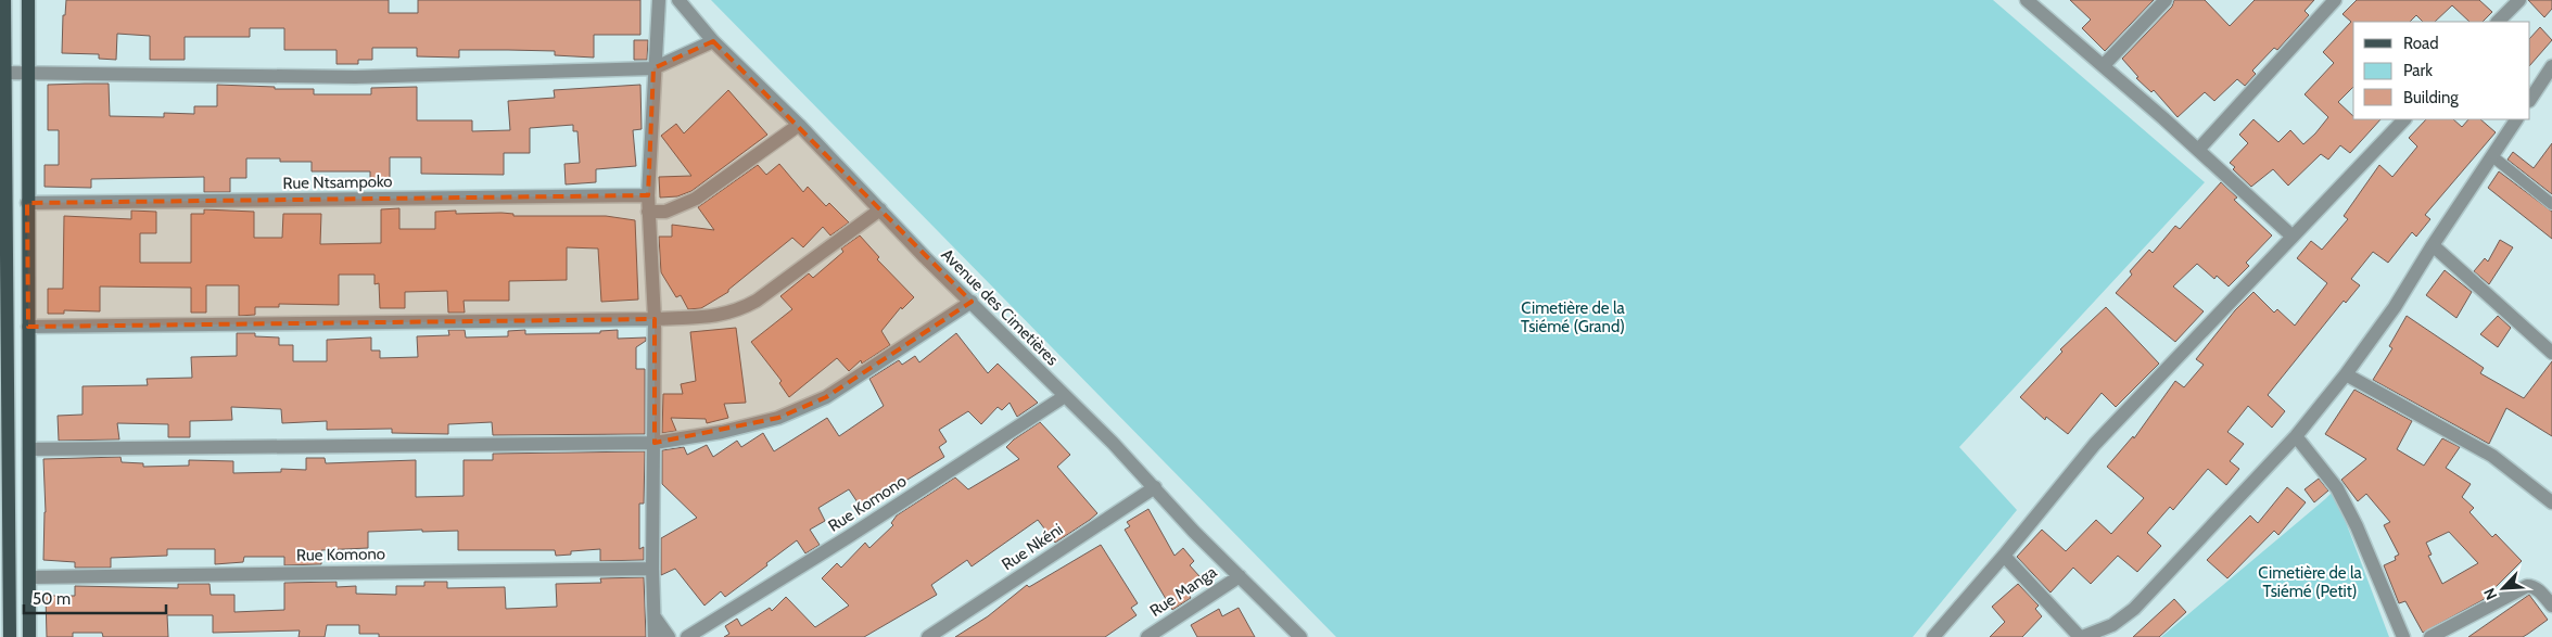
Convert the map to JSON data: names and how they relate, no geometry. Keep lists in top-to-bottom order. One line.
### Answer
{"streets":{"street":["Rue Ntsampoko","Avenue des Cimetières","Rue Komono","Rue Nkéni","Rue Manga"]},"crossings":[["Avenue des Cimetières","Rue Komono"],["Avenue des Cimetières","Rue Nkéni"],["Avenue des Cimetières","Rue Manga"]],"parks":["Cimetière de la Tsiémé (Grand)","Cimetière de la Tsiémé (Petit)"],"legend":["Road","Park","Building"],"scale_bar":"50 m","north":"bottom left"}
